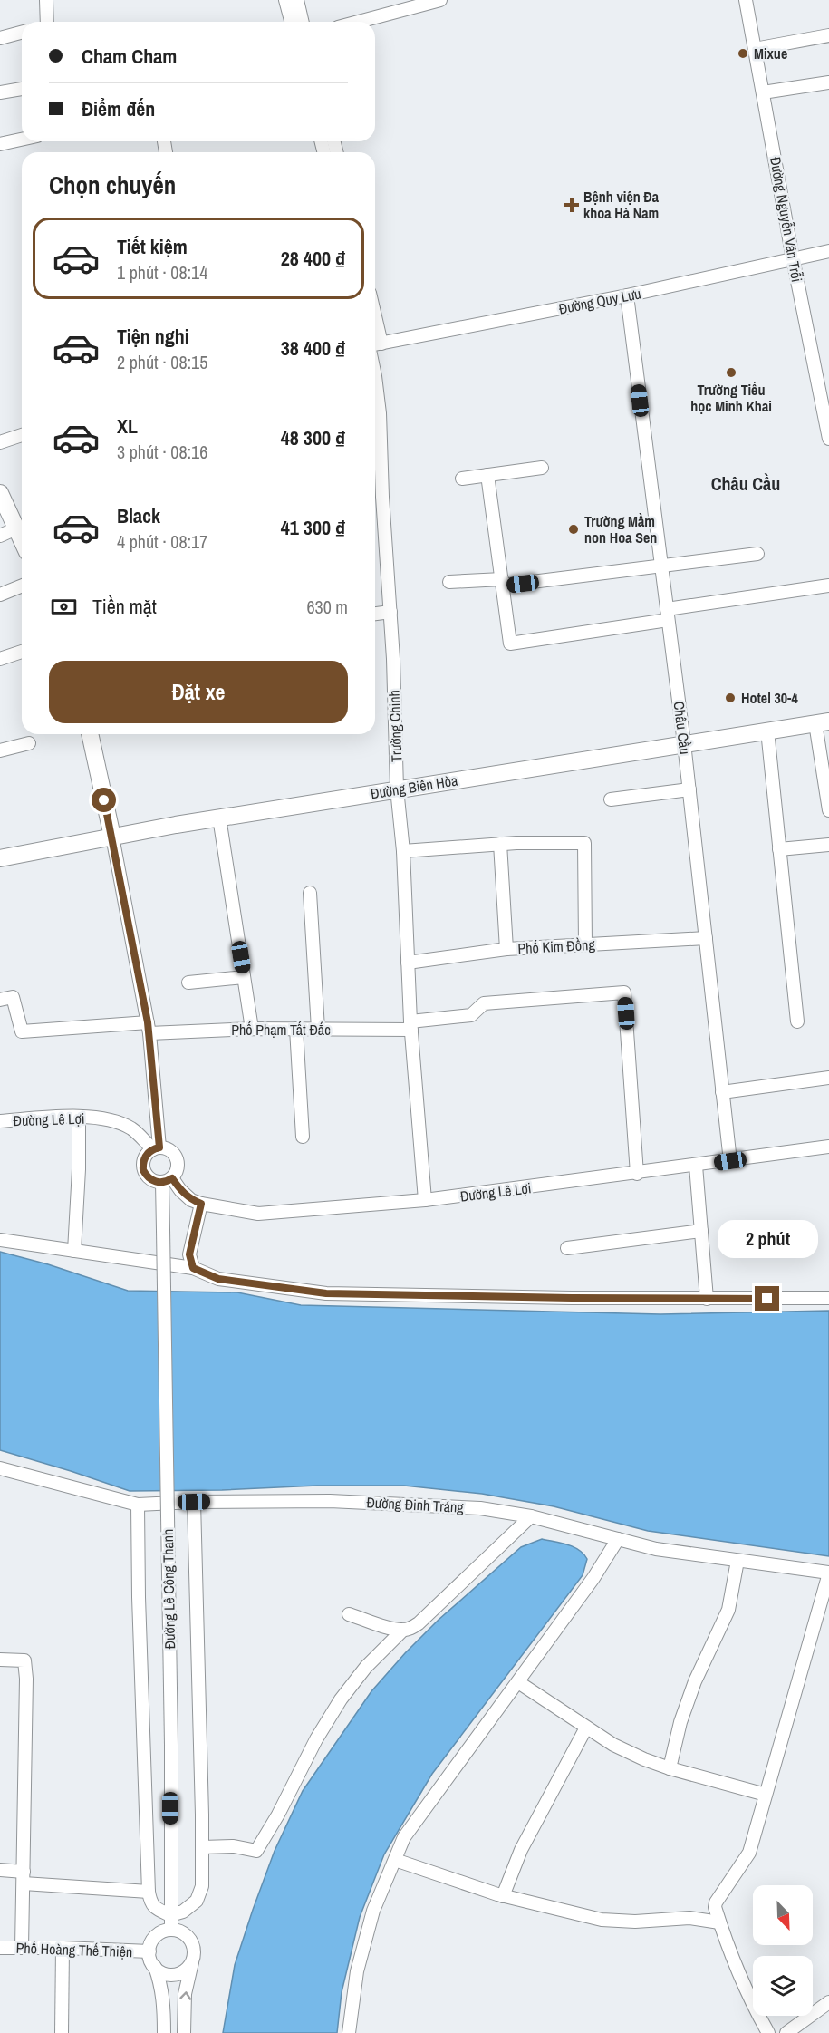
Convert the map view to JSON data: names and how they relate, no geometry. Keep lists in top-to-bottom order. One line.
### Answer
{"streets":{"main road":["Đường Biên Hòa"],"street":["Đường Nguyễn Văn Trỗi","Đường Quy Lưu","Trường Chinh","Châu Cầu","Phố Kim Đồng","Phố Phạm Tất Đắc","Đường Lê Lợi","Đường Đinh Tráng","Đường Lê Công Thanh","Phố Hoàng Thế Thiện"]},"crossings":[["Đường Nguyễn Văn Trỗi","Đường Quy Lưu"],["Đường Quy Lưu","Châu Cầu"],["Trường Chinh","Đường Biên Hòa"],["Trường Chinh","Phố Kim Đồng"],["Trường Chinh","Phố Phạm Tất Đắc"],["Trường Chinh","Đường Lê Lợi"],["Châu Cầu","Đường Biên Hòa"],["Châu Cầu","Phố Kim Đồng"],["Châu Cầu","Đường Lê Lợi"],["Phố Phạm Tất Đắc","Đường Lê Lợi"],["Đường Lê Lợi","Đường Lê Công Thanh"],["Đường Lê Công Thanh","Phố Hoàng Thế Thiện"]],"districts":["Châu Cầu"],"places":{"other":["Mixue","Trường Tiểu học Minh Khai","Trường Mầm non Hoa Sen","Hotel 30-4"],"health":["Bệnh viện Đa khoa Hà Nam"]},"north":"bottom right","page":{"banner":["Cham Cham","Điểm đến"],"heading":"Chọn chuyến","list":[{"name":"Tiết kiệm","note":"1 phút · 08:14","value":"28 400 ₫"},{"name":"Tiện nghi","note":"2 phút · 08:15","value":"38 400 ₫"},{"name":"XL","note":"3 phút · 08:16","value":"48 300 ₫"},{"name":"Black","note":"4 phút · 08:17","value":"41 300 ₫"}],"pay":["Tiền mặt","630 m"],"buttons":"Đặt xe","bubble":"2 phút"}}
